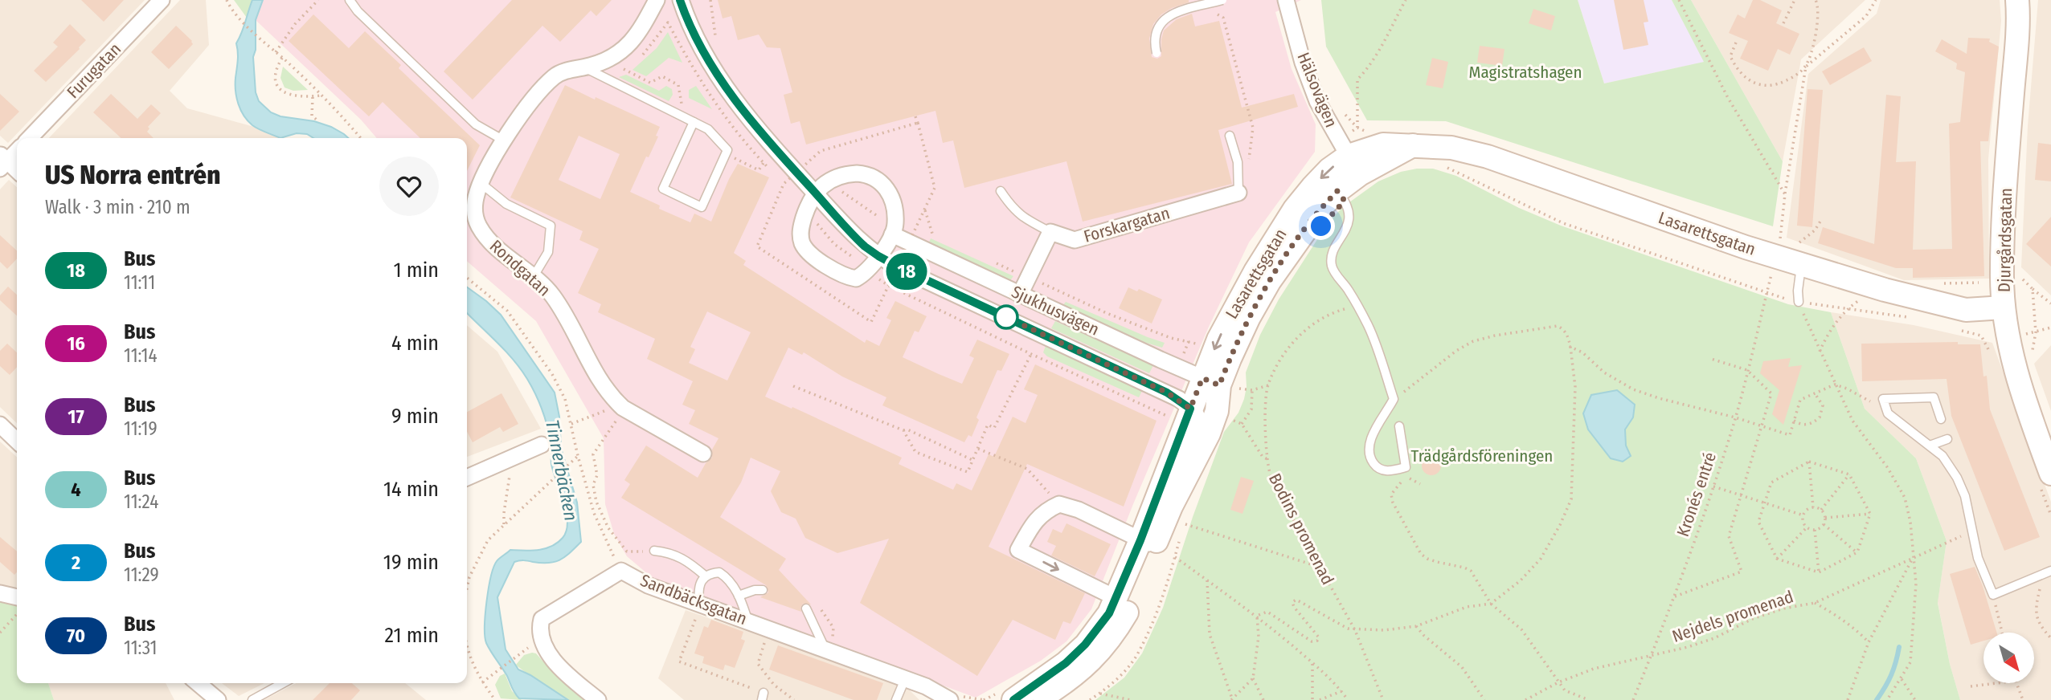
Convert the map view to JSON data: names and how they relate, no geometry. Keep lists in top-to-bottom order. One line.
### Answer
{"streets":{"main road":["Lasarettsgatan","Djurgårdsgatan"],"street":["Furugatan","Hälsovägen","Forskargatan","Rondgatan","Sjukhusvägen","Sandbäcksgatan"],"path":["Kronés entré","Bodins promenad","Nejdels promenad"]},"crossings":[["Hälsovägen","Lasarettsgatan"],["Lasarettsgatan","Djurgårdsgatan"],["Lasarettsgatan","Sjukhusvägen"],["Lasarettsgatan","Kronés entré"],["Kronés entré","Nejdels promenad"]],"water":["Tinnerbäcken"],"parks":["Magistratshagen","Trädgårdsföreningen"],"lines":["bus line 18"],"north":"bottom right","page":{"on_map":"18","heading":["US Norra entrén","Walk · 3 min · 210 m"],"list":[{"mark":"18","name":"Bus","note":"11:11","value":"1 min"},{"mark":"16","name":"Bus","note":"11:14","value":"4 min"},{"mark":"17","name":"Bus","note":"11:19","value":"9 min"},{"mark":"4","name":"Bus","note":"11:24","value":"14 min"},{"mark":"2","name":"Bus","note":"11:29","value":"19 min"},{"mark":"70","name":"Bus","note":"11:31","value":"21 min"}]}}
